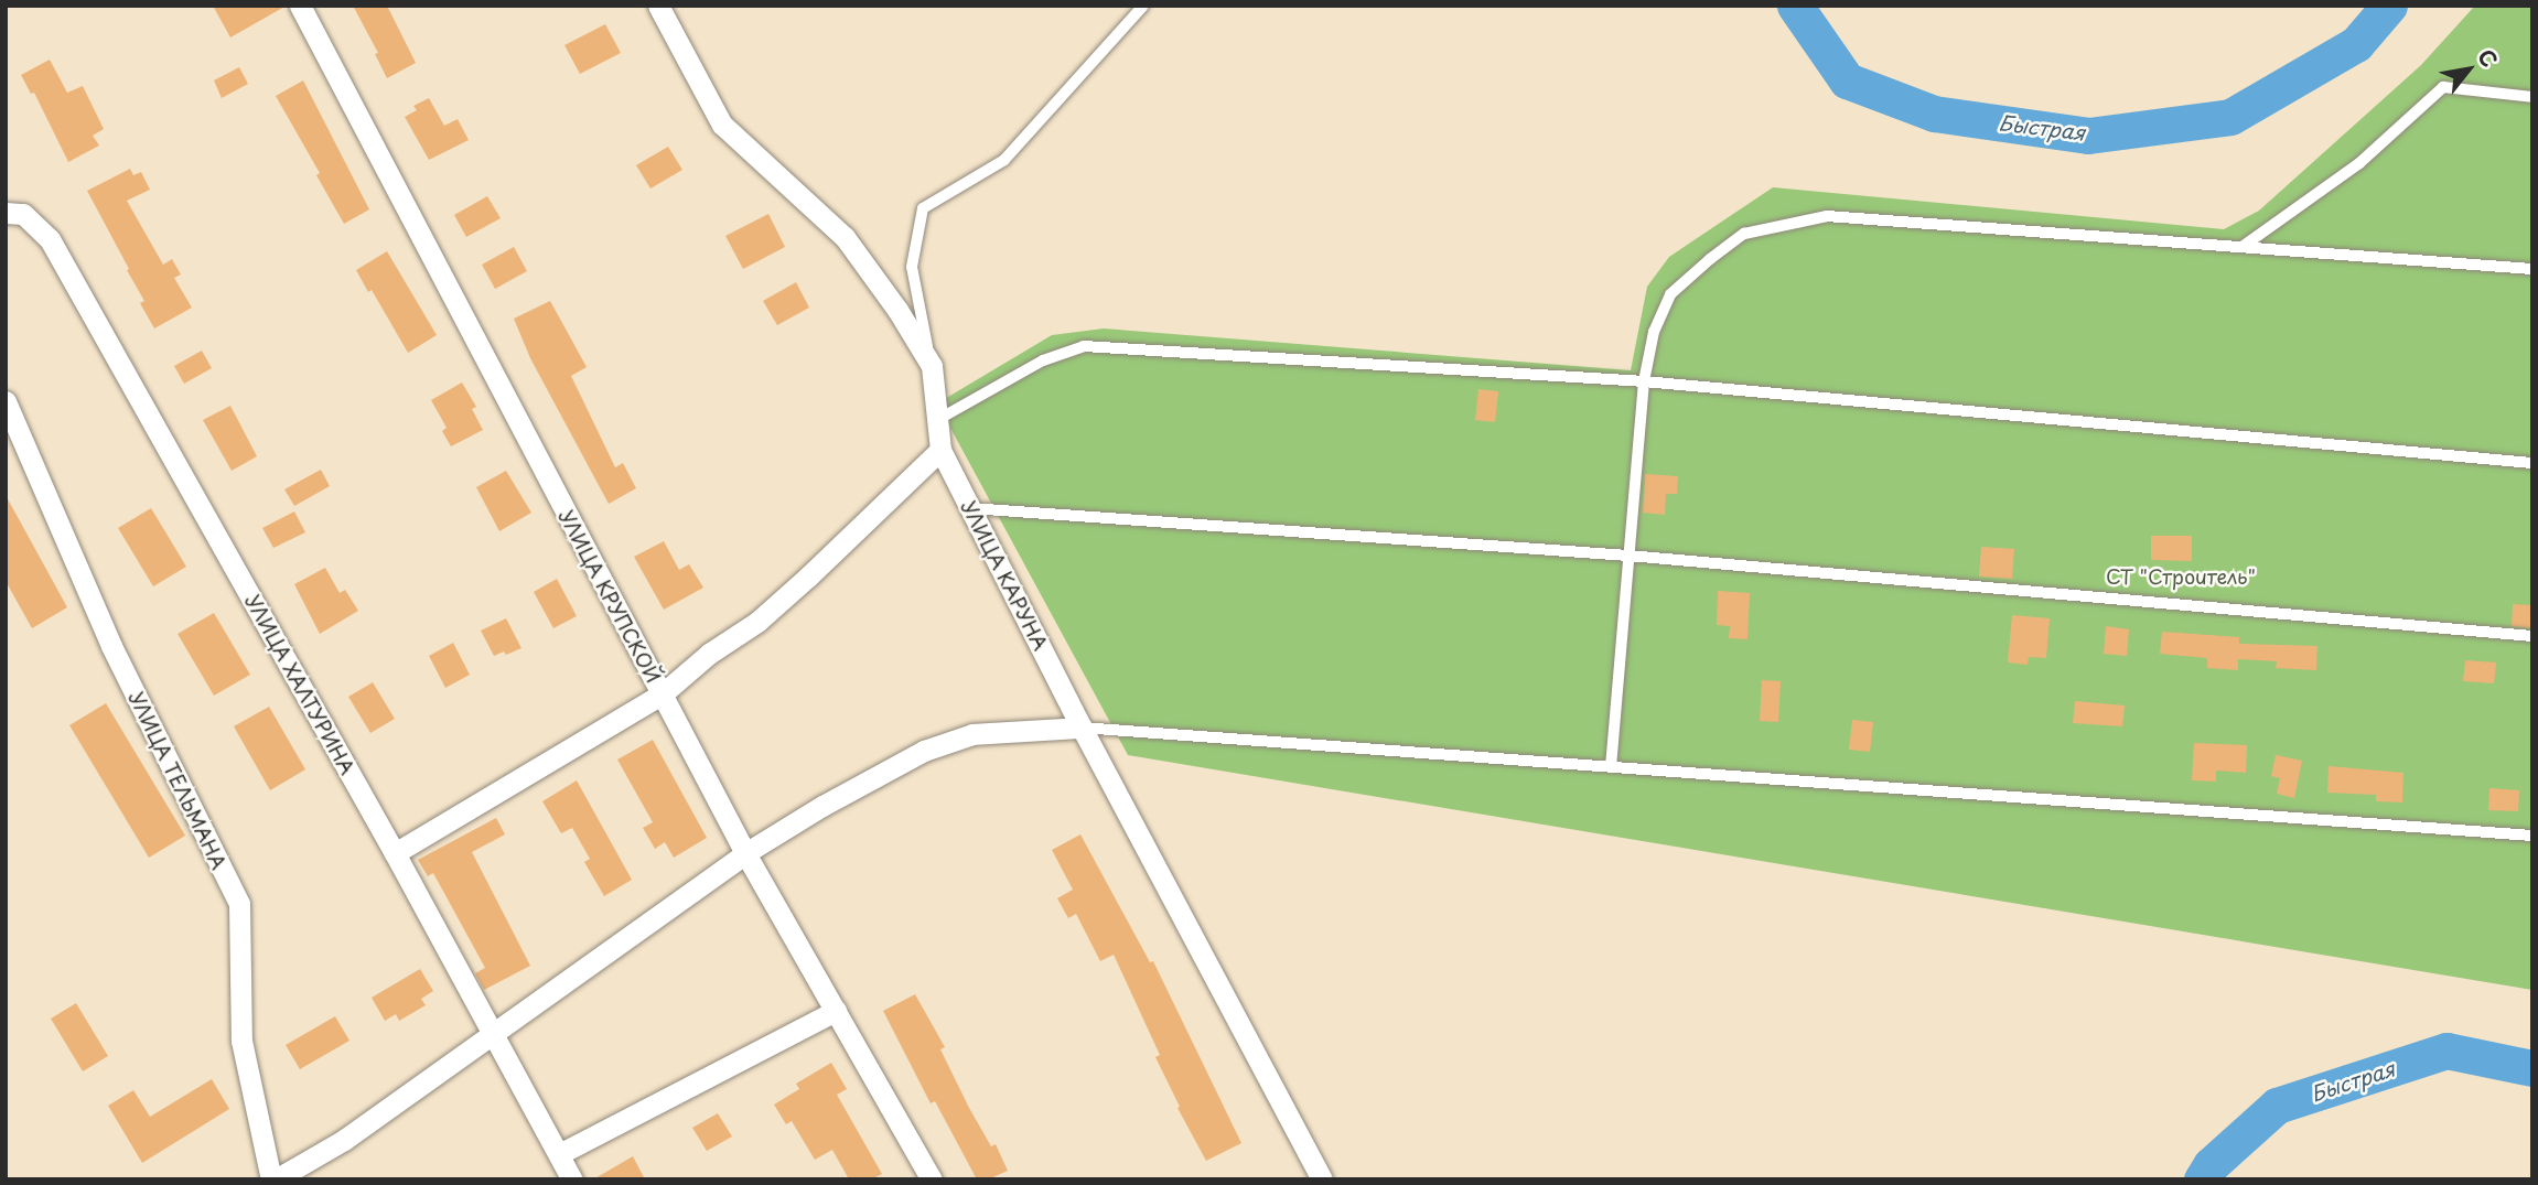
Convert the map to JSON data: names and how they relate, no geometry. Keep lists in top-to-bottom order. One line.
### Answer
{"streets":{"street":["УЛИЦА КАРУНА","УЛИЦА КРУПСКОЙ","УЛИЦА ХАЛТУРИНА","УЛИЦА ТЕЛЬМАНА"]},"water":["Быстрая"],"parks":["СТ \"Строитель\""],"north":"top right"}
